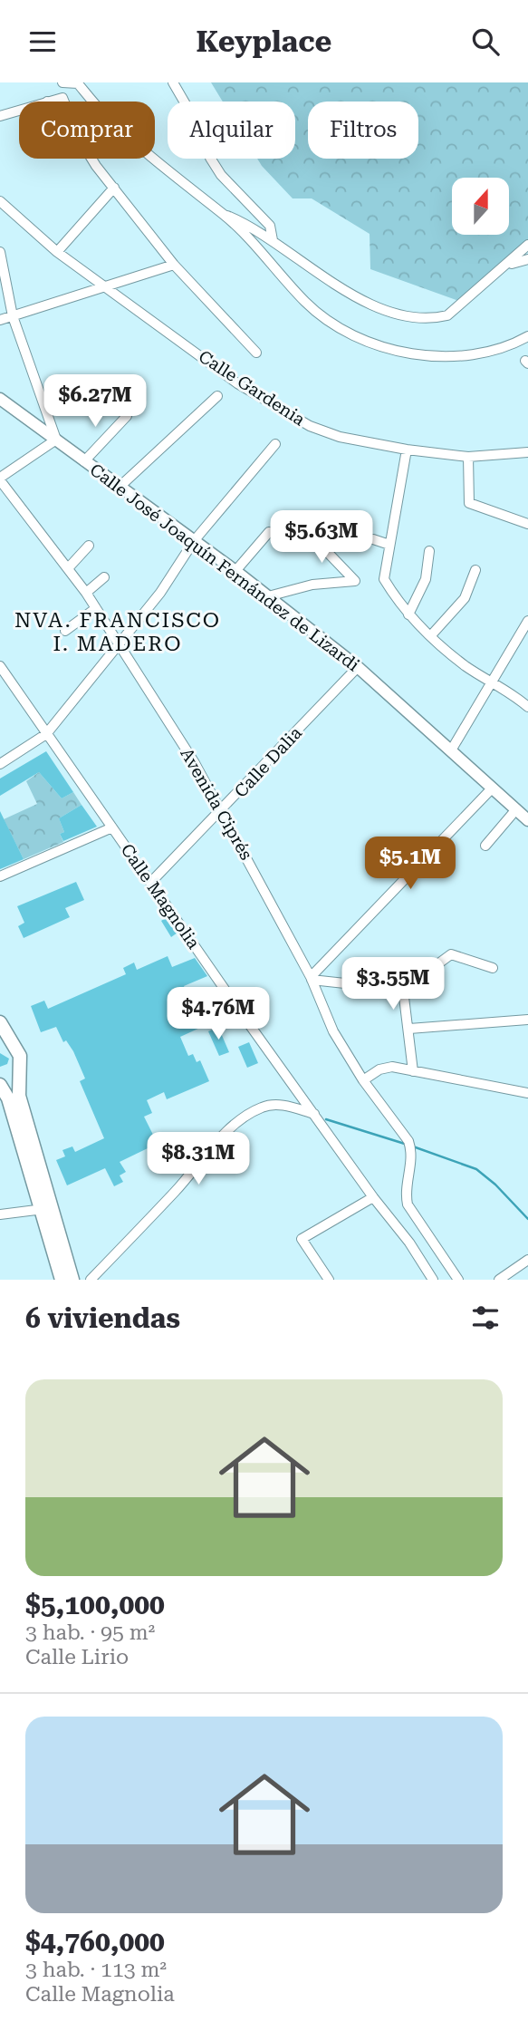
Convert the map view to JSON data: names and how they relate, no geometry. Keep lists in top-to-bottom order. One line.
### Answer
{"streets":{"street":["Calle Gardenia","Calle José Joaquín Fernández de Lizardi","Calle Dalia","Avenida Ciprés","Calle Magnolia"]},"crossings":[["Calle José Joaquín Fernández de Lizardi","Calle Dalia"],["Calle Dalia","Avenida Ciprés"],["Calle Dalia","Calle Magnolia"]],"districts":["NVA. FRANCISCO I. MADERO"],"north":"top","page":{"header":"Keyplace","chip":["Comprar","Alquilar","Filtros"],"price":["$6.27M","$5.63M","$5.1M","$3.55M","$4.76M","$8.31M"],"heading":"6 viviendas","list":[{"name":"$5,100,000","note":"3 hab. · 95 m² · Calle Lirio"},{"name":"$4,760,000","note":"3 hab. · 113 m² · Calle Magnolia"}]}}
